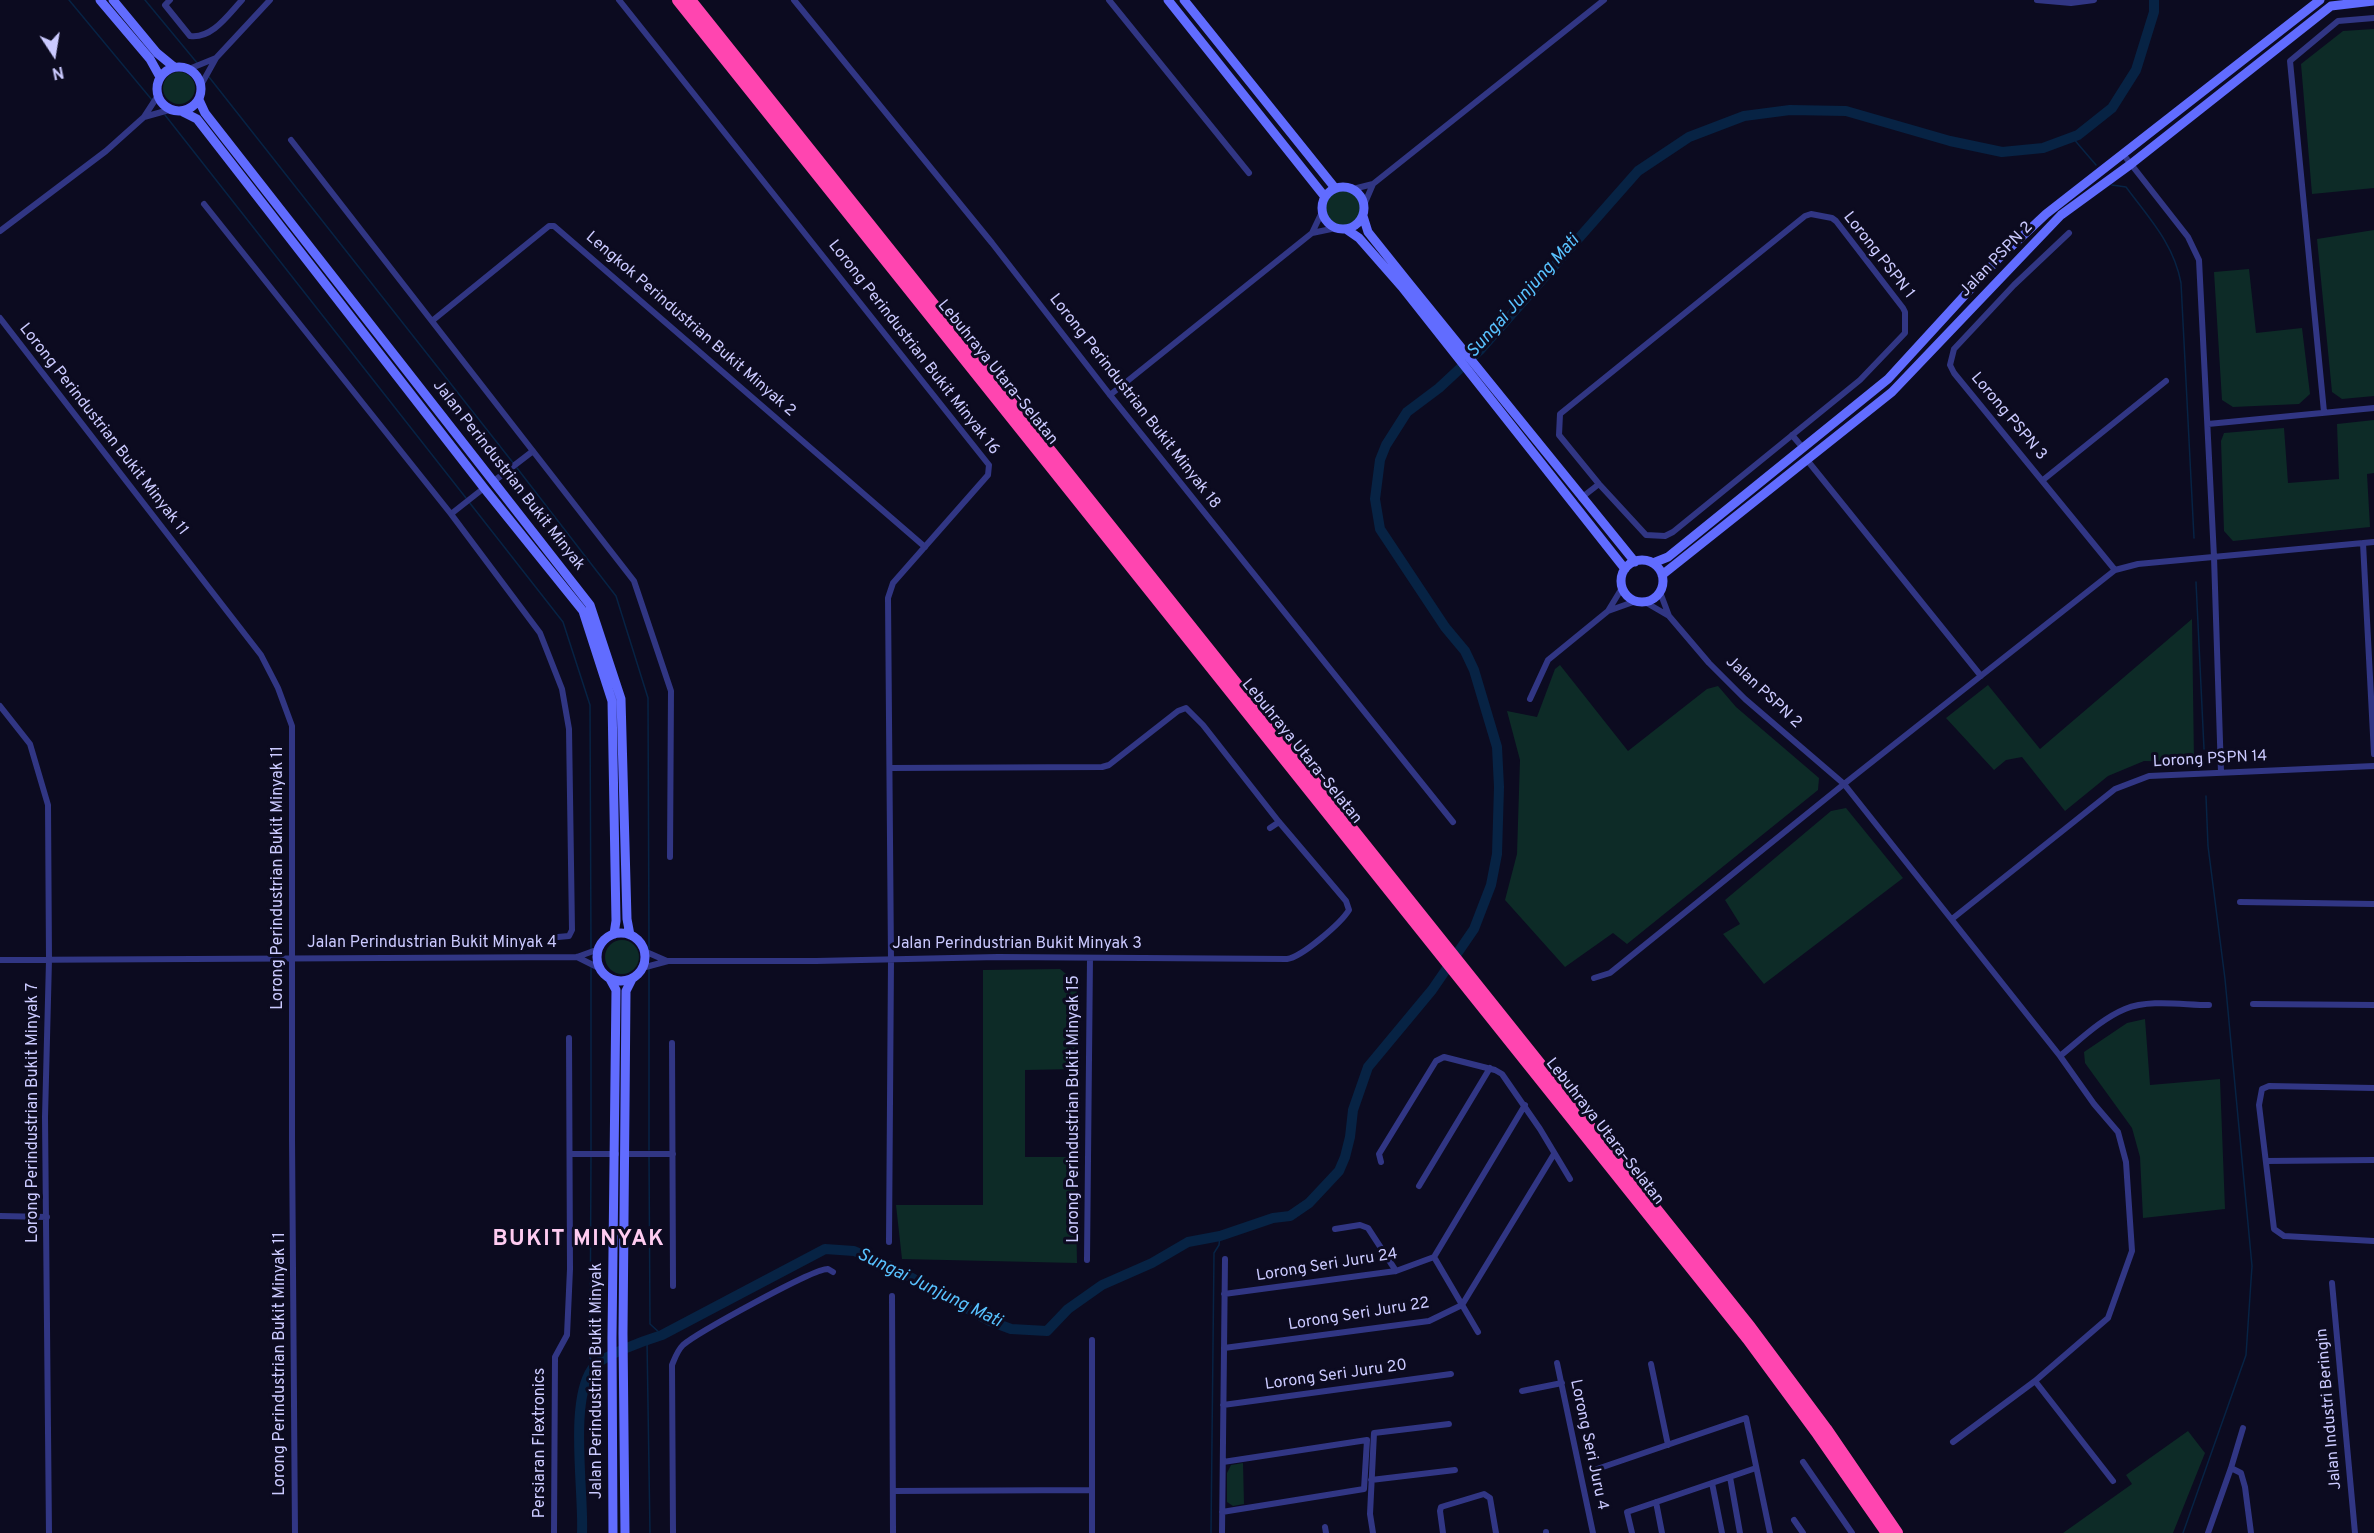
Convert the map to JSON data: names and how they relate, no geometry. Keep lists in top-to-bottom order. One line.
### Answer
{"streets":{"highway":["Lebuhraya Utara–Selatan"],"main road":["Jalan PSPN 2","Jalan Perindustrian Bukit Minyak"],"street":["Lorong PSPN 1","Lengkok Perindustrian Bukit Minyak 2","Lorong Perindustrian Bukit Minyak 16","Lorong Perindustrian Bukit Minyak 18","Lorong PSPN 3","Lorong Perindustrian Bukit Minyak 11","Lorong PSPN 14","Jalan Perindustrian Bukit Minyak 4","Jalan Perindustrian Bukit Minyak 3","Lorong Perindustrian Bukit Minyak 15","Lorong Perindustrian Bukit Minyak 7","Lorong Seri Juru 24","Lorong Seri Juru 22","Lorong Seri Juru 20","Jalan Industri Beringin","Persiaran Flextronics","Lorong Seri Juru 4"]},"crossings":[["Jalan PSPN 2","Lorong PSPN 14"],["Lengkok Perindustrian Bukit Minyak 2","Lorong Perindustrian Bukit Minyak 16"],["Lorong Perindustrian Bukit Minyak 16","Jalan Perindustrian Bukit Minyak 3"],["Lorong Perindustrian Bukit Minyak 11","Jalan Perindustrian Bukit Minyak 4"],["Jalan Perindustrian Bukit Minyak 4","Lorong Perindustrian Bukit Minyak 7"],["Jalan Perindustrian Bukit Minyak 3","Lorong Perindustrian Bukit Minyak 15"]],"districts":["BUKIT MINYAK"],"water":["Sungai Junjung Mati"],"north":"bottom"}
